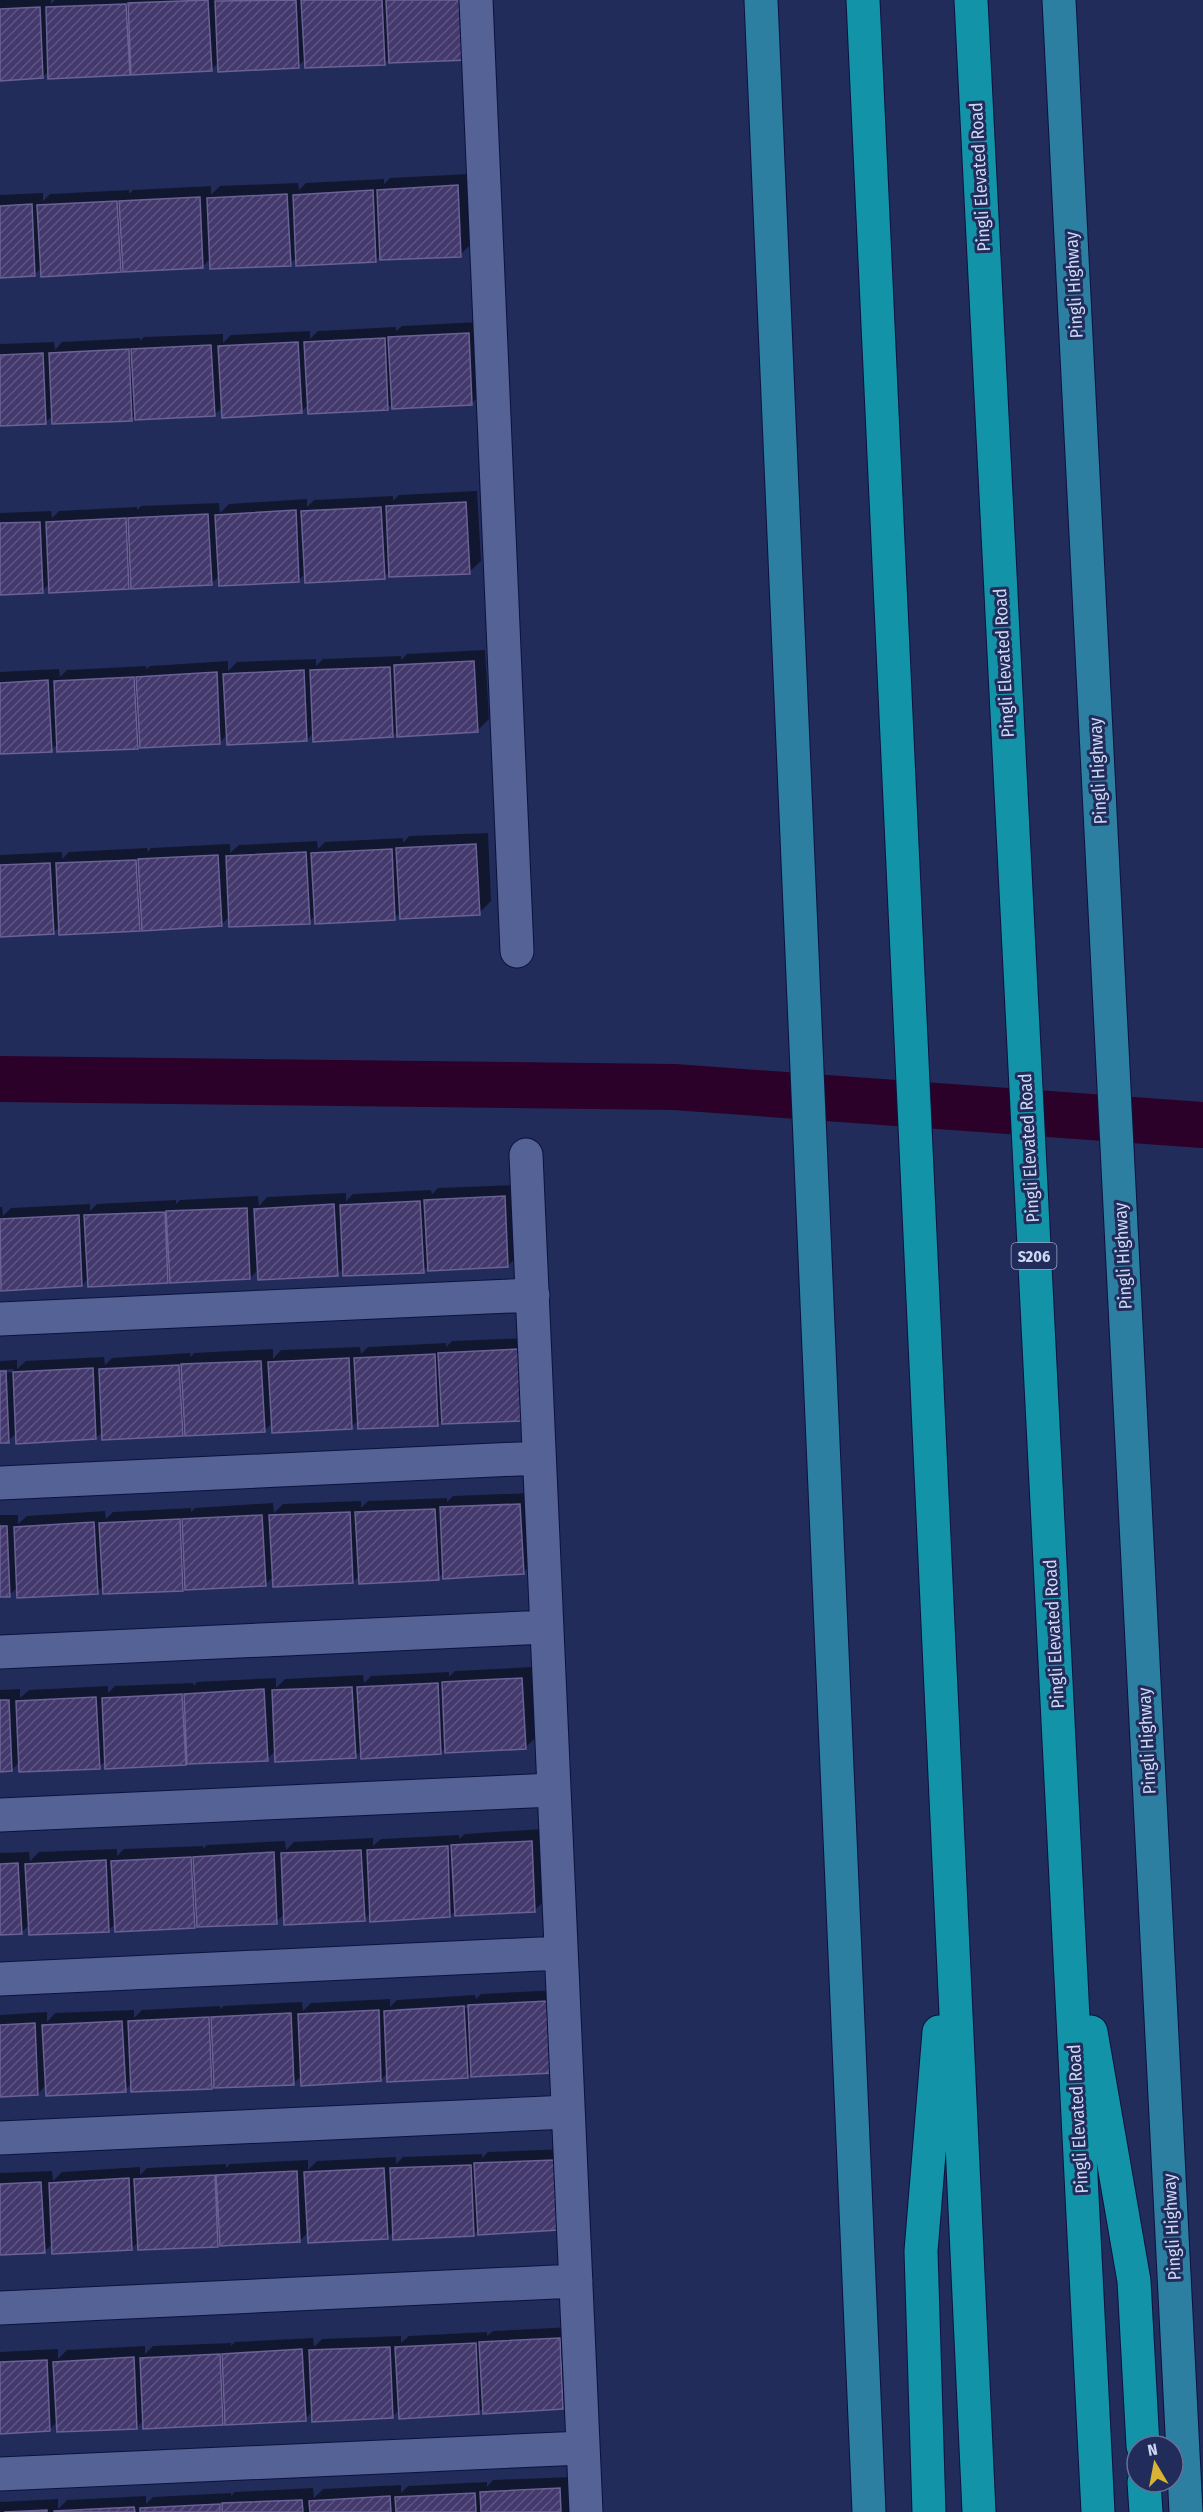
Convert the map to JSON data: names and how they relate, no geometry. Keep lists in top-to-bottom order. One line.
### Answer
{"streets":{"highway":["Pingli Elevated Road","S206"],"main road":["Pingli Highway"]},"north":"top"}
